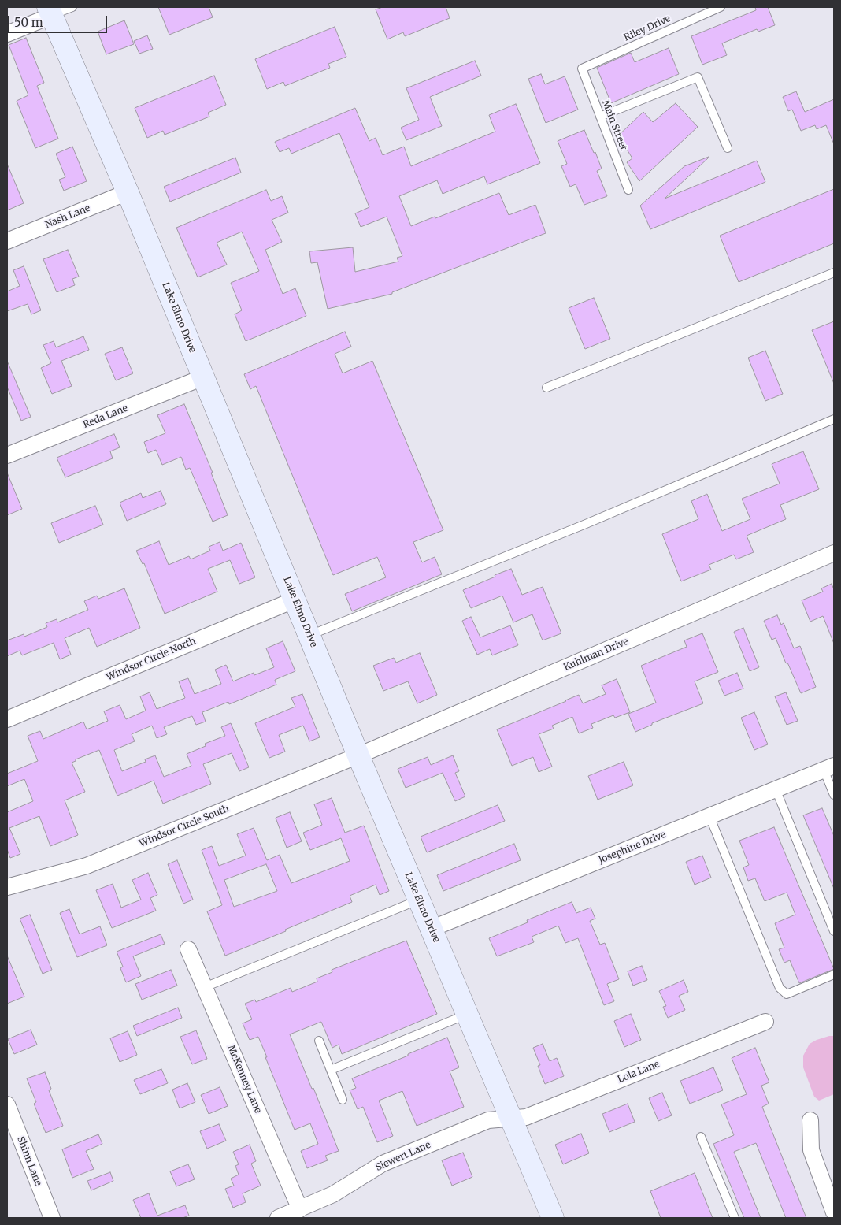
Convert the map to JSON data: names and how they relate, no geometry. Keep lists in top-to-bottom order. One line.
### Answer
{"streets":{"main road":["Lake Elmo Drive"],"street":["Nash Lane","Reda Lane","Kuhlman Drive","Windsor Circle North","Windsor Circle South","Josephine Drive","Lola Lane","McKenney Lane","Siewert Lane","Shinn Lane"],"lane":["Riley Drive","Main Street"]},"crossings":[["Riley Drive","Main Street"],["Nash Lane","Lake Elmo Drive"],["Lake Elmo Drive","Reda Lane"],["Lake Elmo Drive","Kuhlman Drive"],["Lake Elmo Drive","Windsor Circle North"],["Lake Elmo Drive","Windsor Circle South"],["Lake Elmo Drive","Josephine Drive"],["Lake Elmo Drive","Lola Lane"],["Lake Elmo Drive","Siewert Lane"],["Kuhlman Drive","Windsor Circle South"],["Lola Lane","Siewert Lane"],["McKenney Lane","Siewert Lane"]],"scale_bar":"50 m"}
